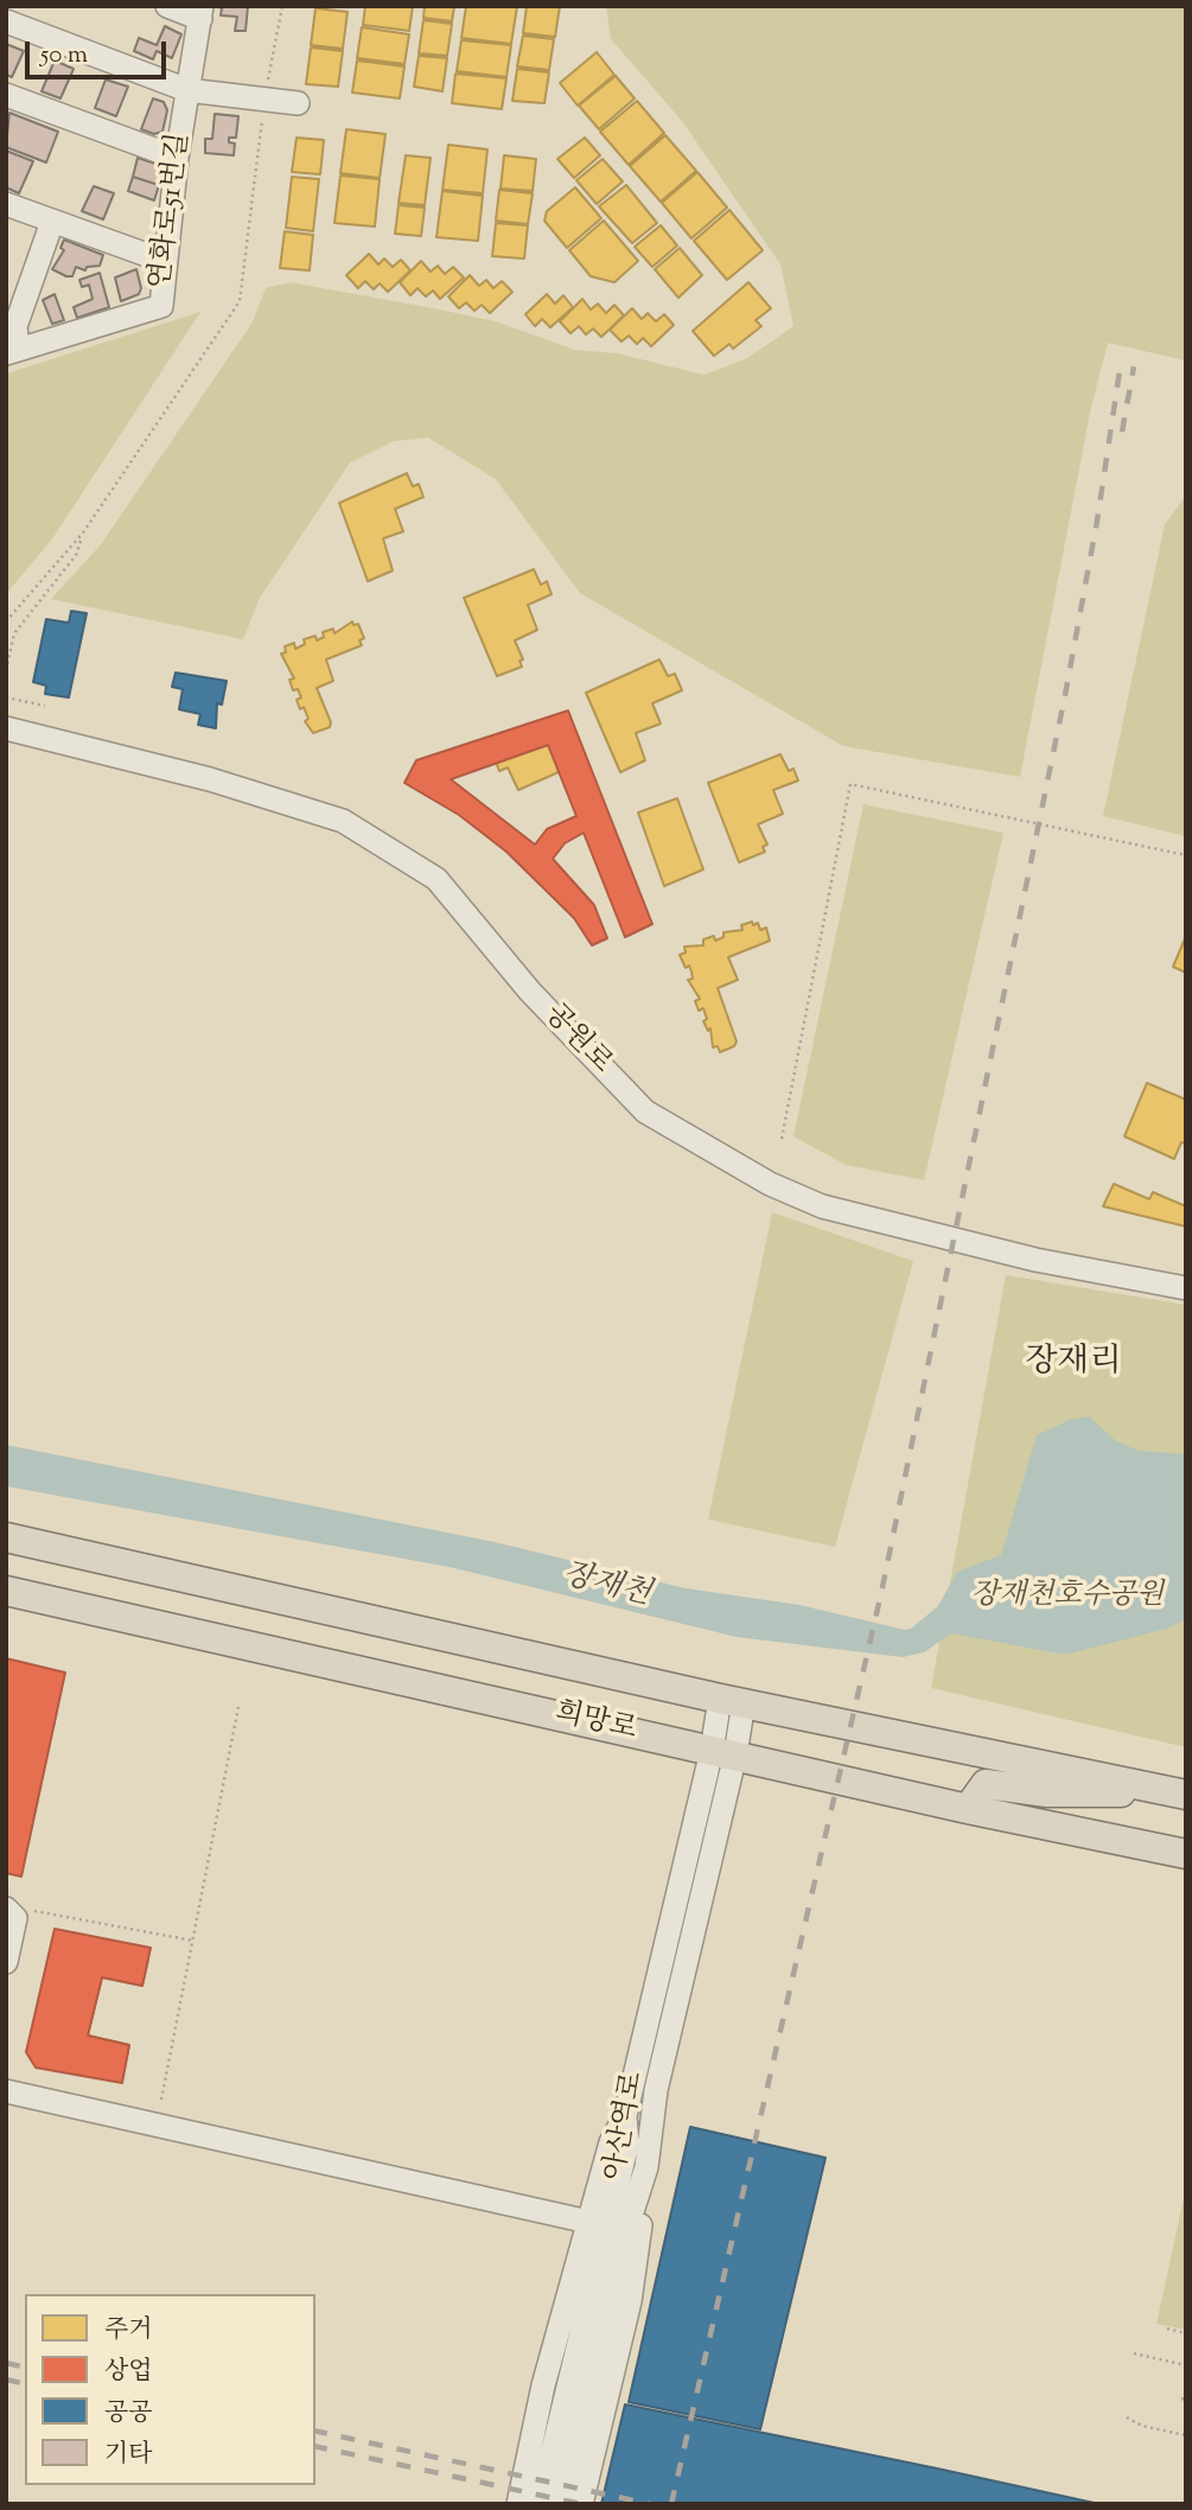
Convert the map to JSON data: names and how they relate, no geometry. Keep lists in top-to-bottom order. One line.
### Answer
{"streets":{"main road":["희망로"],"street":["연화로51번길","공원로","아산역로"]},"crossings":[["희망로","아산역로"]],"districts":["장재리"],"water":["장재천"],"parks":["장재천호수공원"],"legend":["주거","상업","공공","기타"],"scale_bar":"50 m"}
